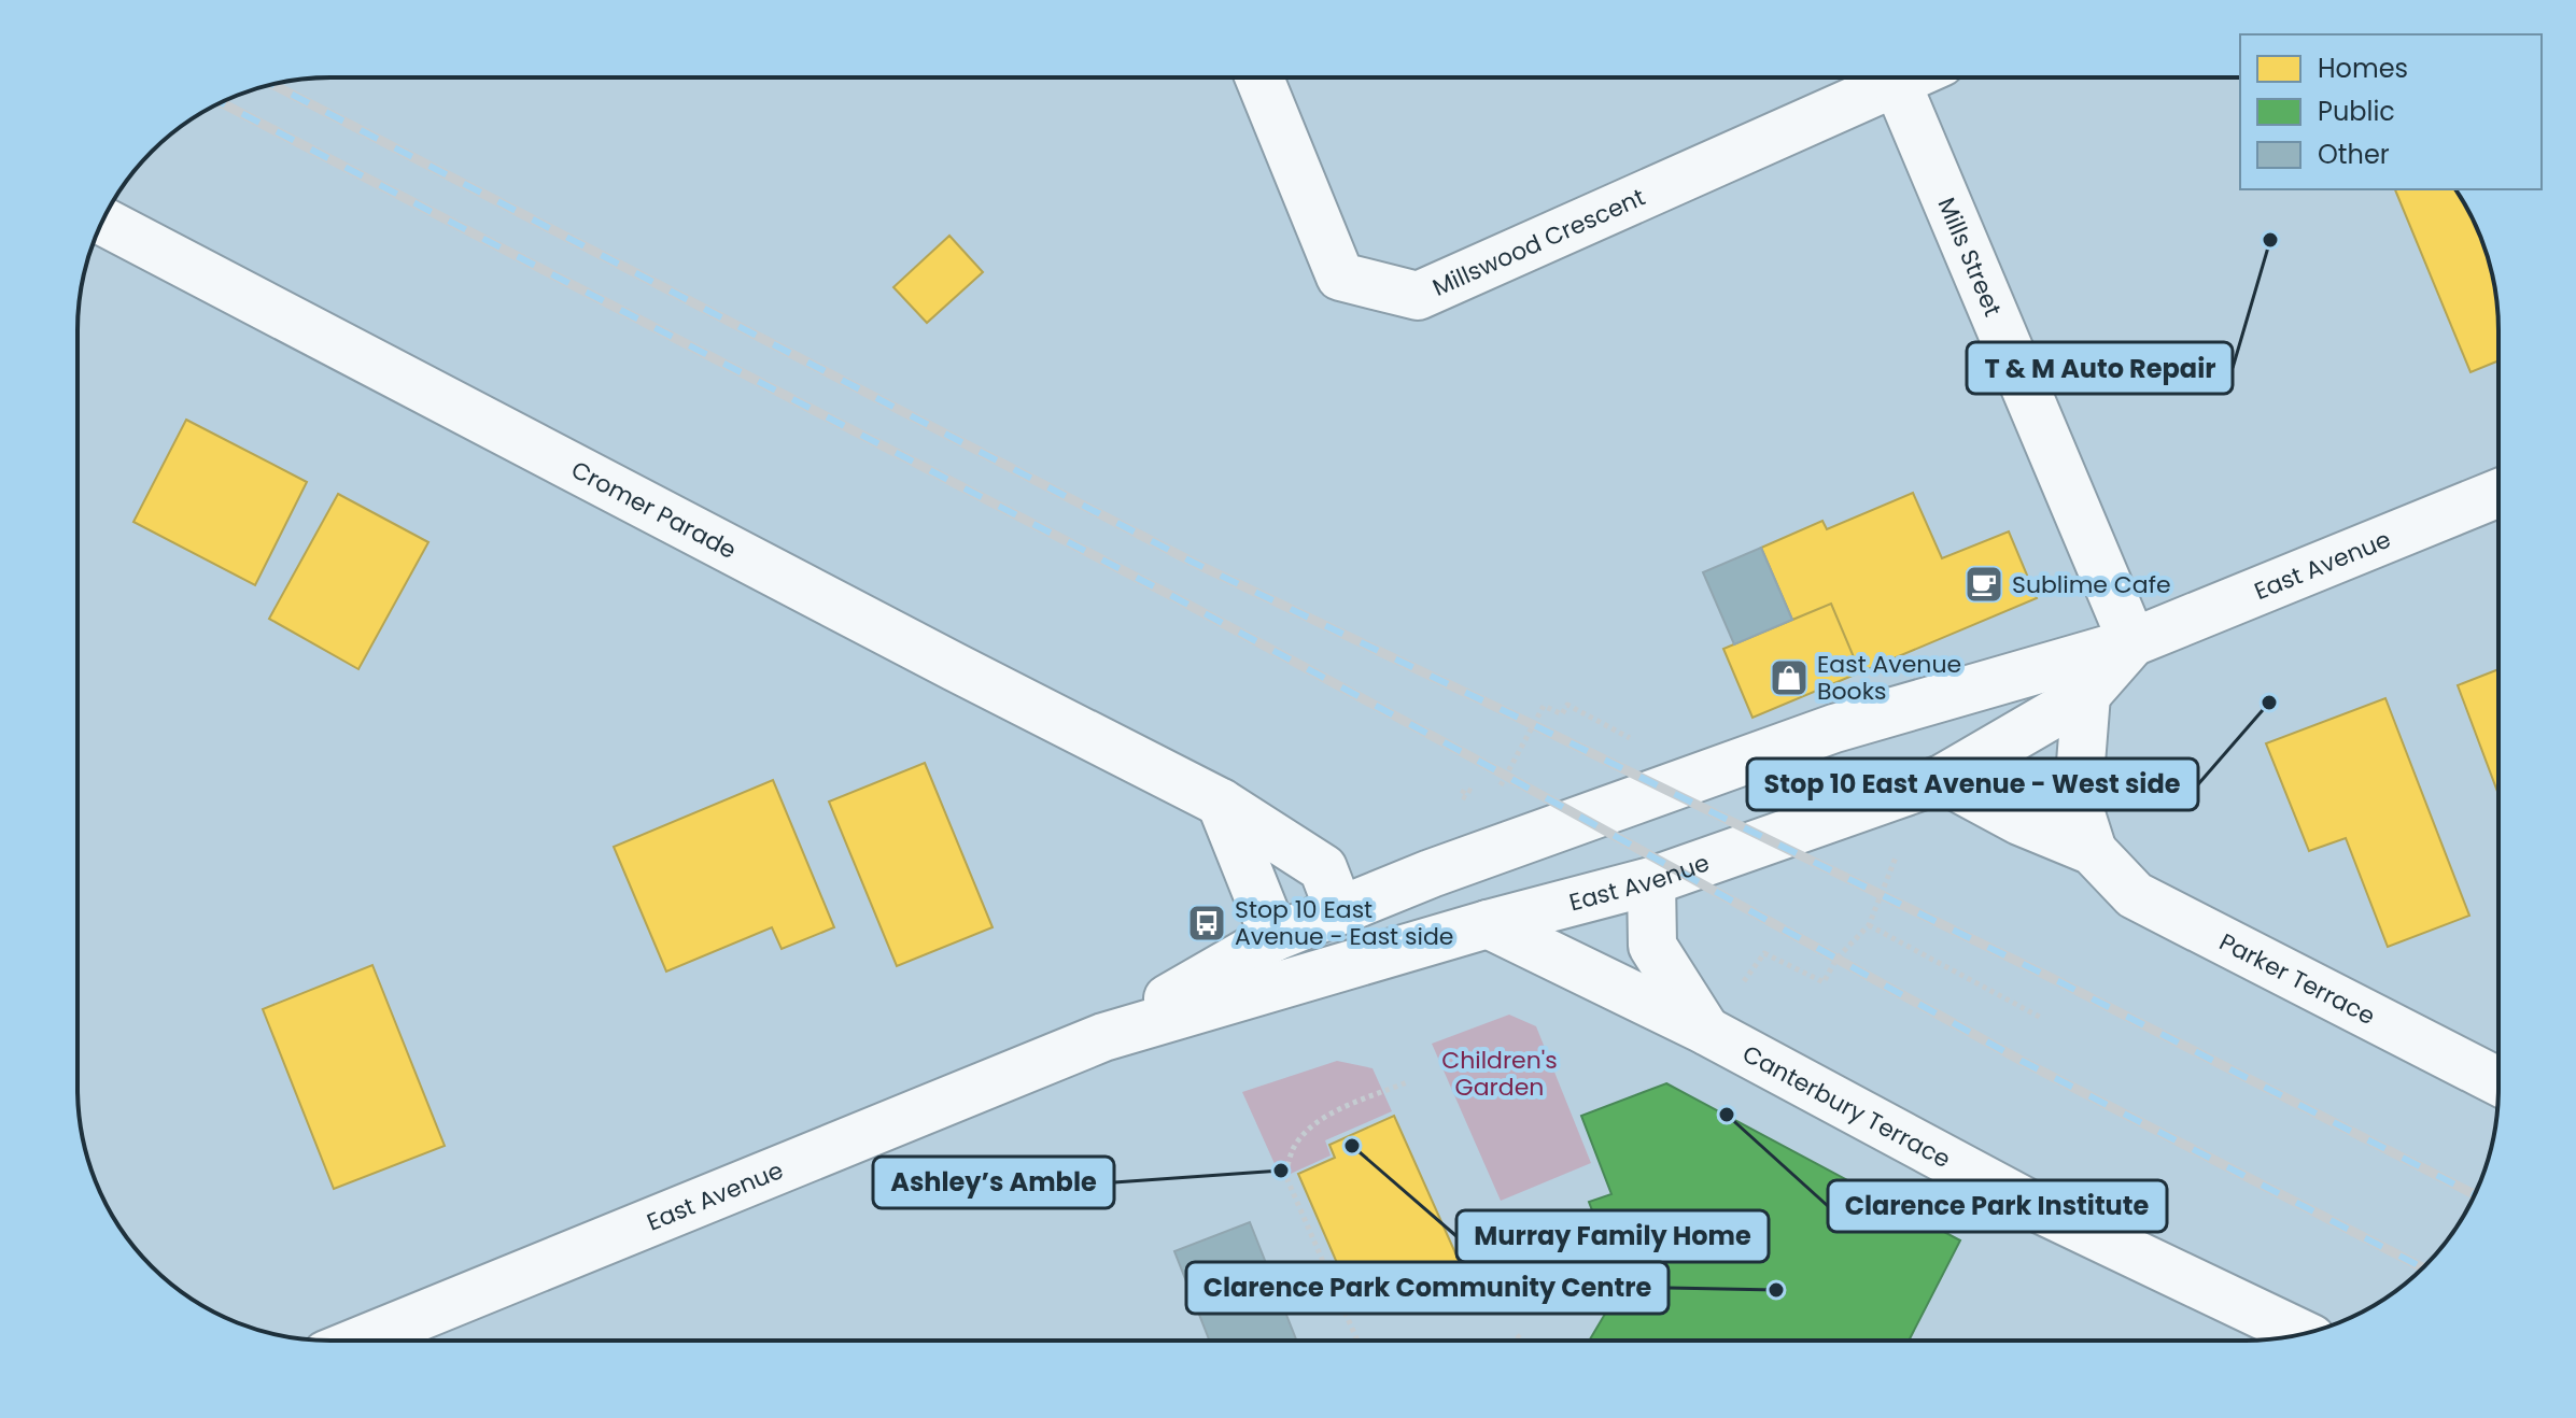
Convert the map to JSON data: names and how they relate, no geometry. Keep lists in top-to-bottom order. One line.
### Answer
{"streets":{"street":["Millswood Crescent","Mills Street","Cromer Parade","East Avenue","Parker Terrace","Canterbury Terrace"]},"crossings":[["Mills Street","East Avenue"],["Cromer Parade","East Avenue"],["East Avenue","Parker Terrace"],["East Avenue","Canterbury Terrace"]],"parks":["Children's Garden"],"places":{"other":["T & M Auto Repair","Stop 10 East Avenue - West side","Clarence Park Institute","Murray Family Home","Ashley’s Amble","Clarence Park Community Centre"],"cafe":["Sublime Cafe"],"shop":["East Avenue Books"],"bus stop":["Stop 10 East Avenue - East side"]},"legend":["Homes","Public","Other"]}
